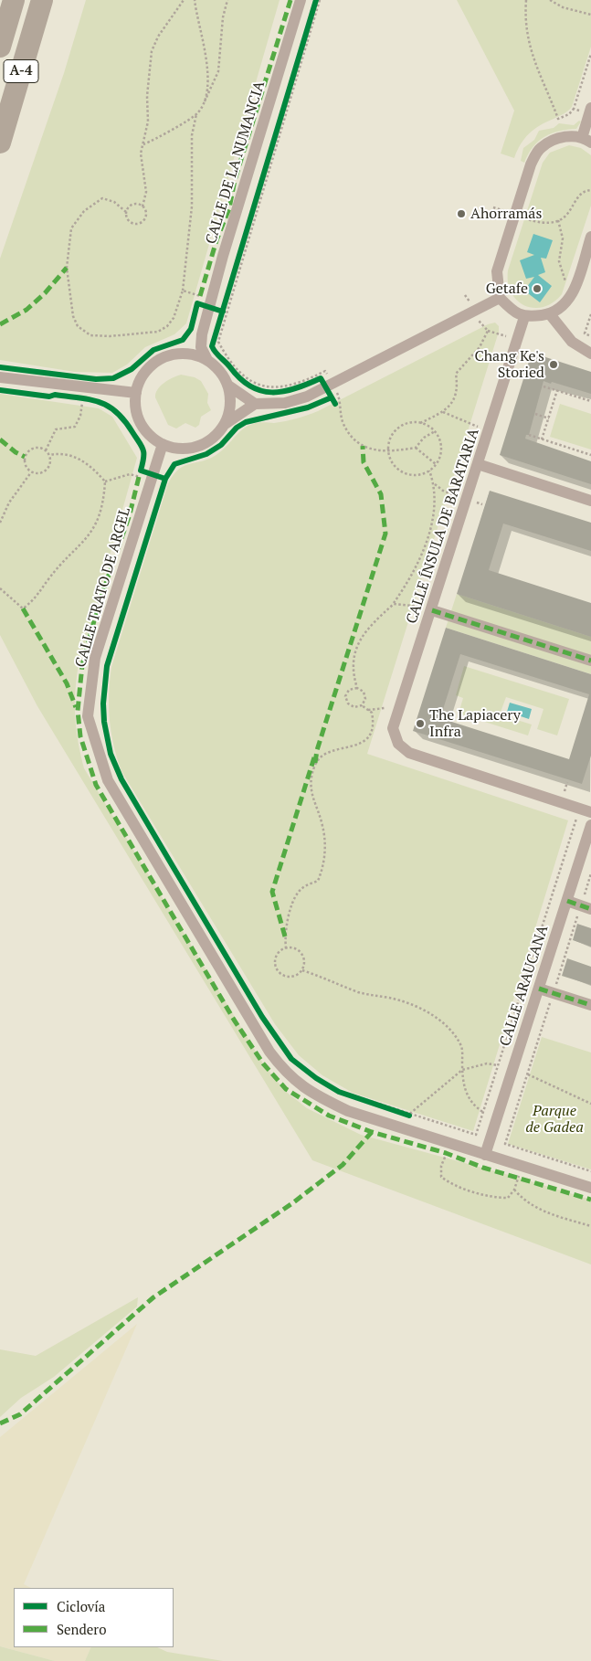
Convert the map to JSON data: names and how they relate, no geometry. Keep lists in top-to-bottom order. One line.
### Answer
{"streets":{"highway":["A-4"],"street":["CALLE DE LA NUMANCIA","CALLE ÍNSULA DE BARATARIA","CALLE TRATO DE ARGEL","CALLE ARAUCANA"]},"crossings":[["CALLE DE LA NUMANCIA","CALLE TRATO DE ARGEL"],["CALLE TRATO DE ARGEL","CALLE ARAUCANA"]],"parks":["Parque de Gadea"],"places":["Ahorramás","Getafe","Chang Ke's Storied","The Lapiacery Infra"],"legend":["Ciclovía","Sendero"]}
